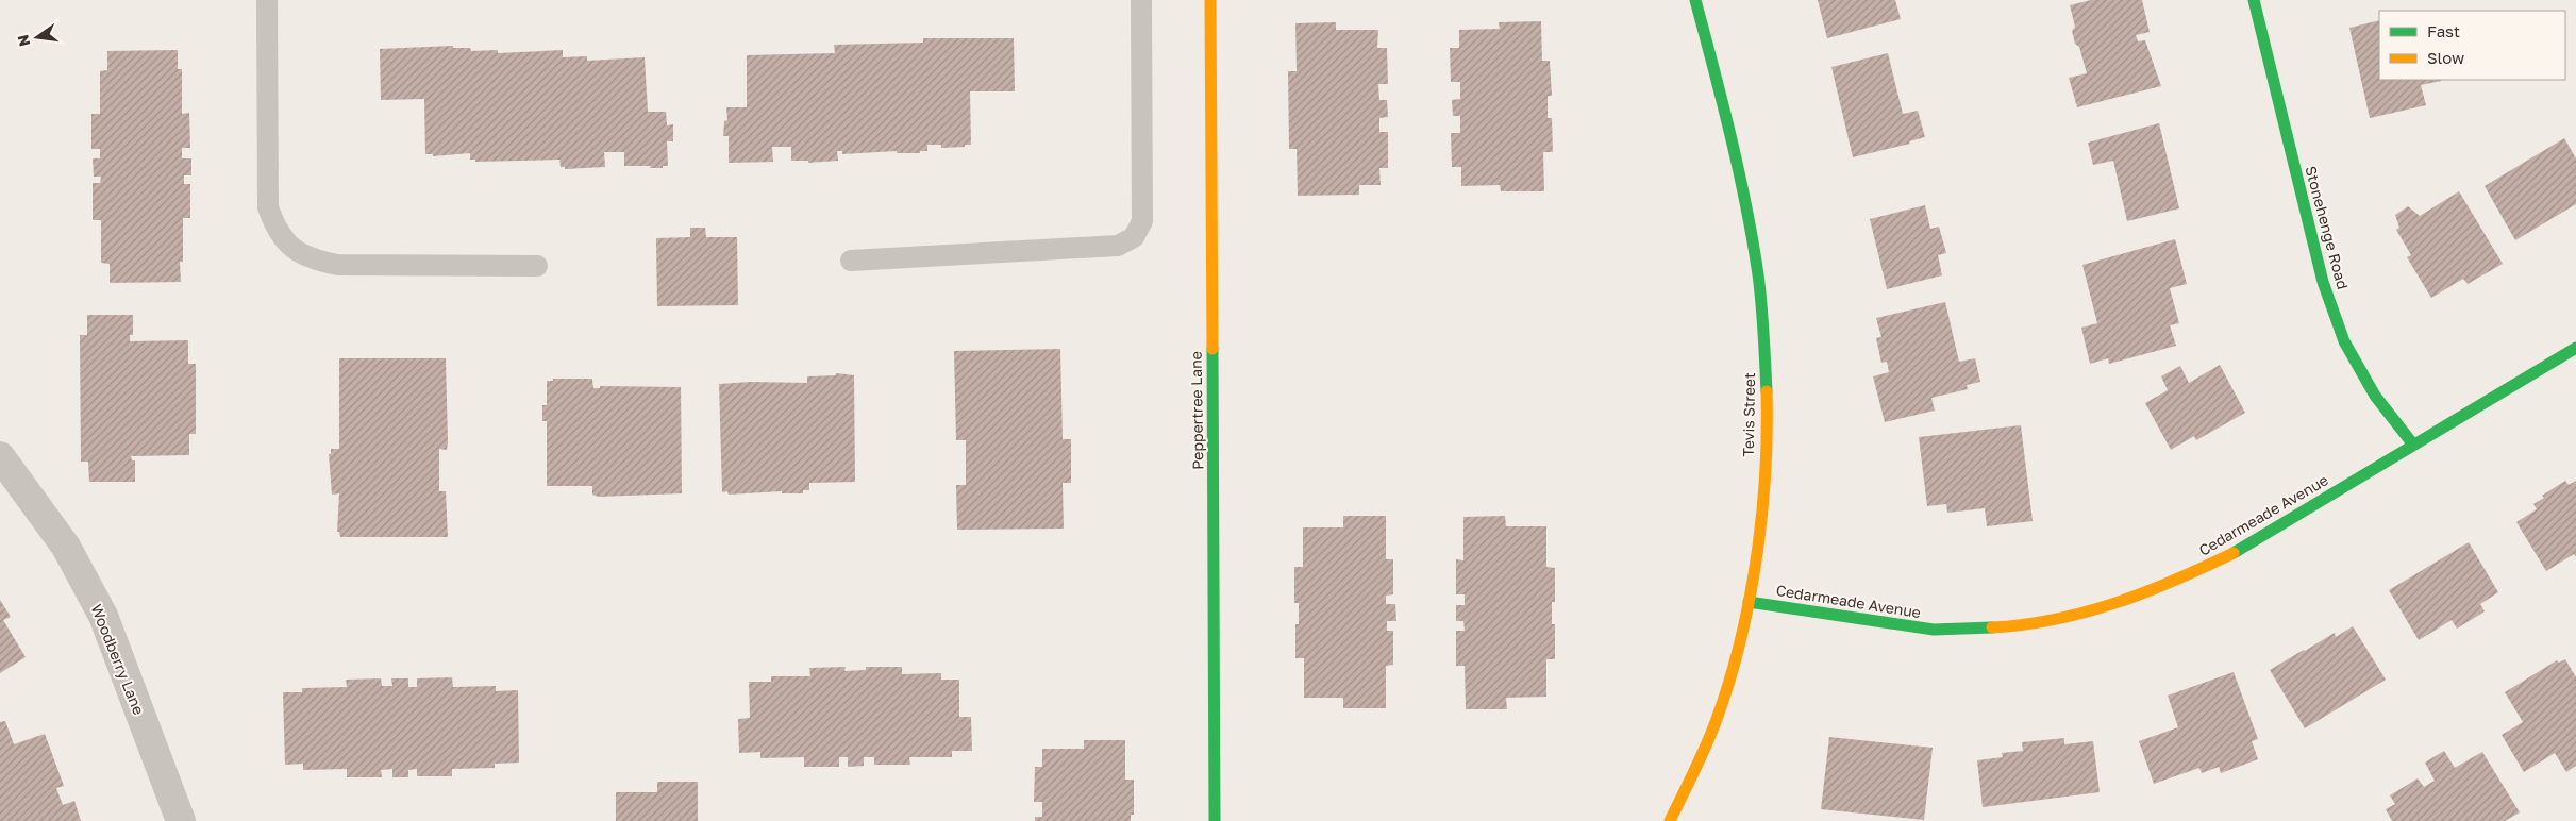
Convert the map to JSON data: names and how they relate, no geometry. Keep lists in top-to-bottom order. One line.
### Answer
{"streets":{"street":["Stonehenge Road","Peppertree Lane","Tevis Street","Cedarmeade Avenue","Woodberry Lane"]},"crossings":[["Stonehenge Road","Cedarmeade Avenue"],["Tevis Street","Cedarmeade Avenue"]],"legend":["Fast","Slow"],"north":"left"}
